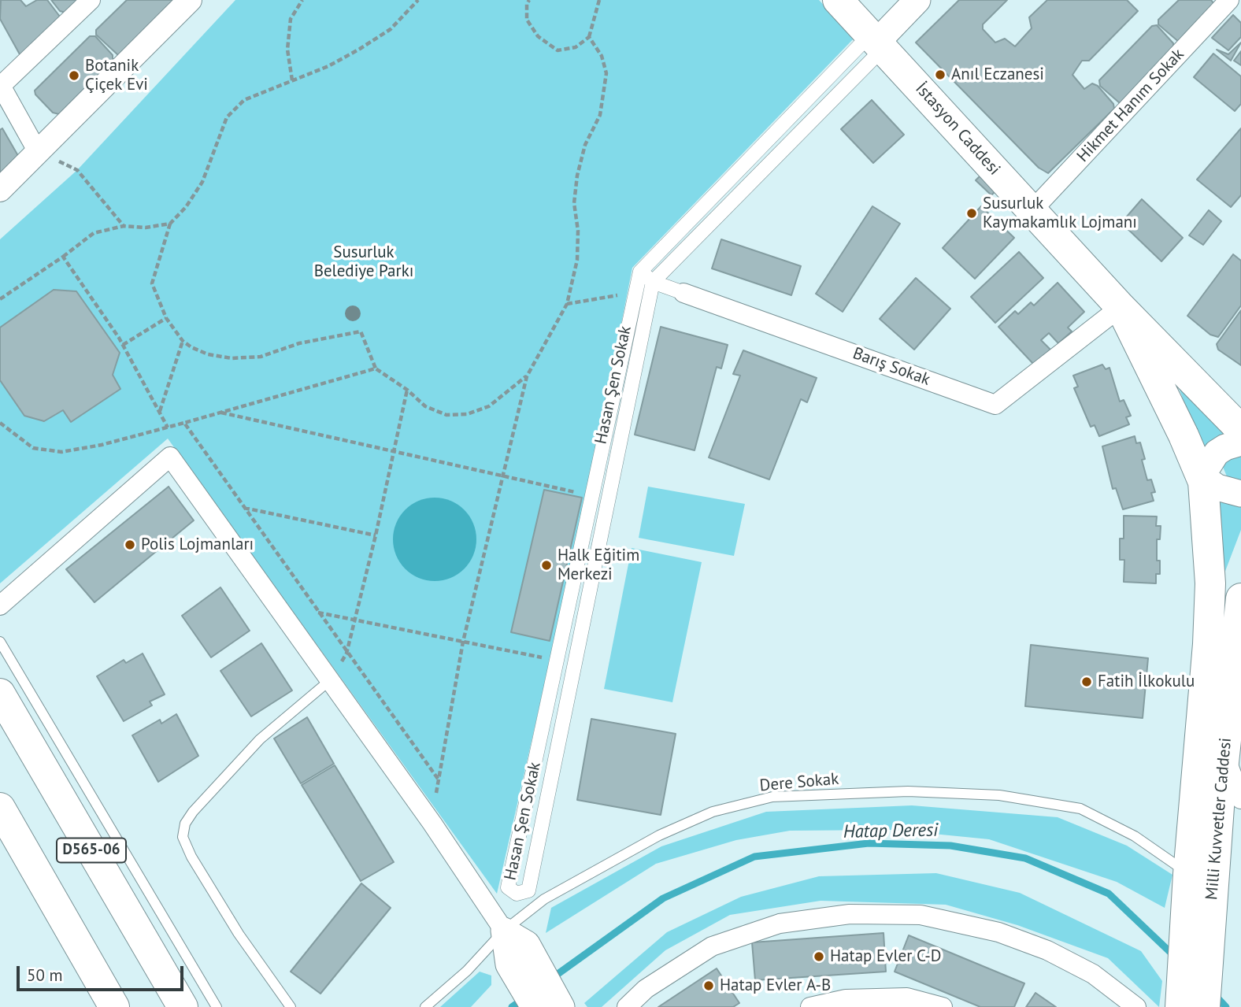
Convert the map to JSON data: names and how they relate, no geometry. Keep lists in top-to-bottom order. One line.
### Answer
{"streets":{"main road":["İstasyon Caddesi","Milli Kuvvetler Caddesi","D565-06"],"street":["Hikmet Hanım Sokak","Barış Sokak","Hasan Şen Sokak"],"lane":["Dere Sokak"]},"crossings":[["Hikmet Hanım Sokak","İstasyon Caddesi"],["İstasyon Caddesi","Barış Sokak"],["Barış Sokak","Hasan Şen Sokak"]],"water":["Hatap Deresi"],"parks":["Susurluk Belediye Parkı"],"places":["Anıl Eczanesi","Botanik Çiçek Evi","Susurluk Kaymakamlık Lojmanı","Polis Lojmanları","Halk Eğitim Merkezi","Fatih İlkokulu","Hatap Evler C-D","Hatap Evler A-B"],"scale_bar":"50 m"}
